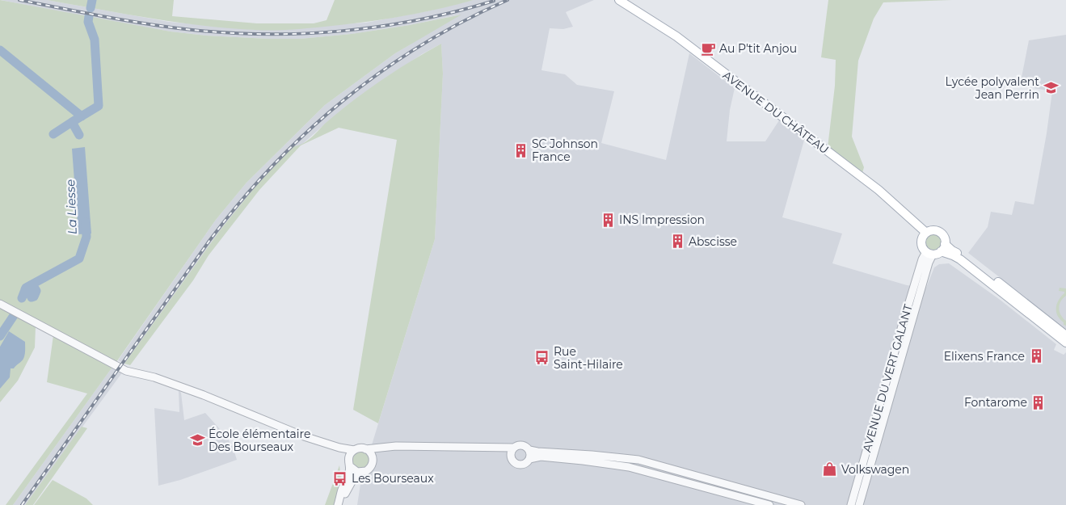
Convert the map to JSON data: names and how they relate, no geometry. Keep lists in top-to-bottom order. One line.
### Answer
{"streets":{"main road":["AVENUE DU CHÂTEAU"],"street":["AVENUE DU VERT GALANT"]},"crossings":[["AVENUE DU CHÂTEAU","AVENUE DU VERT GALANT"]],"water":["La Liesse"],"places":{"cafe":["Au P'tit Anjou"],"school or university":["Lycée polyvalent Jean Perrin","École élémentaire Des Bourseaux"],"building":["SC Johnson France","INS Impression","Abscisse","Elixens France","Fontarome"],"bus stop":["Rue Saint-Hilaire","Les Bourseaux"],"shop":["Volkswagen"]}}
